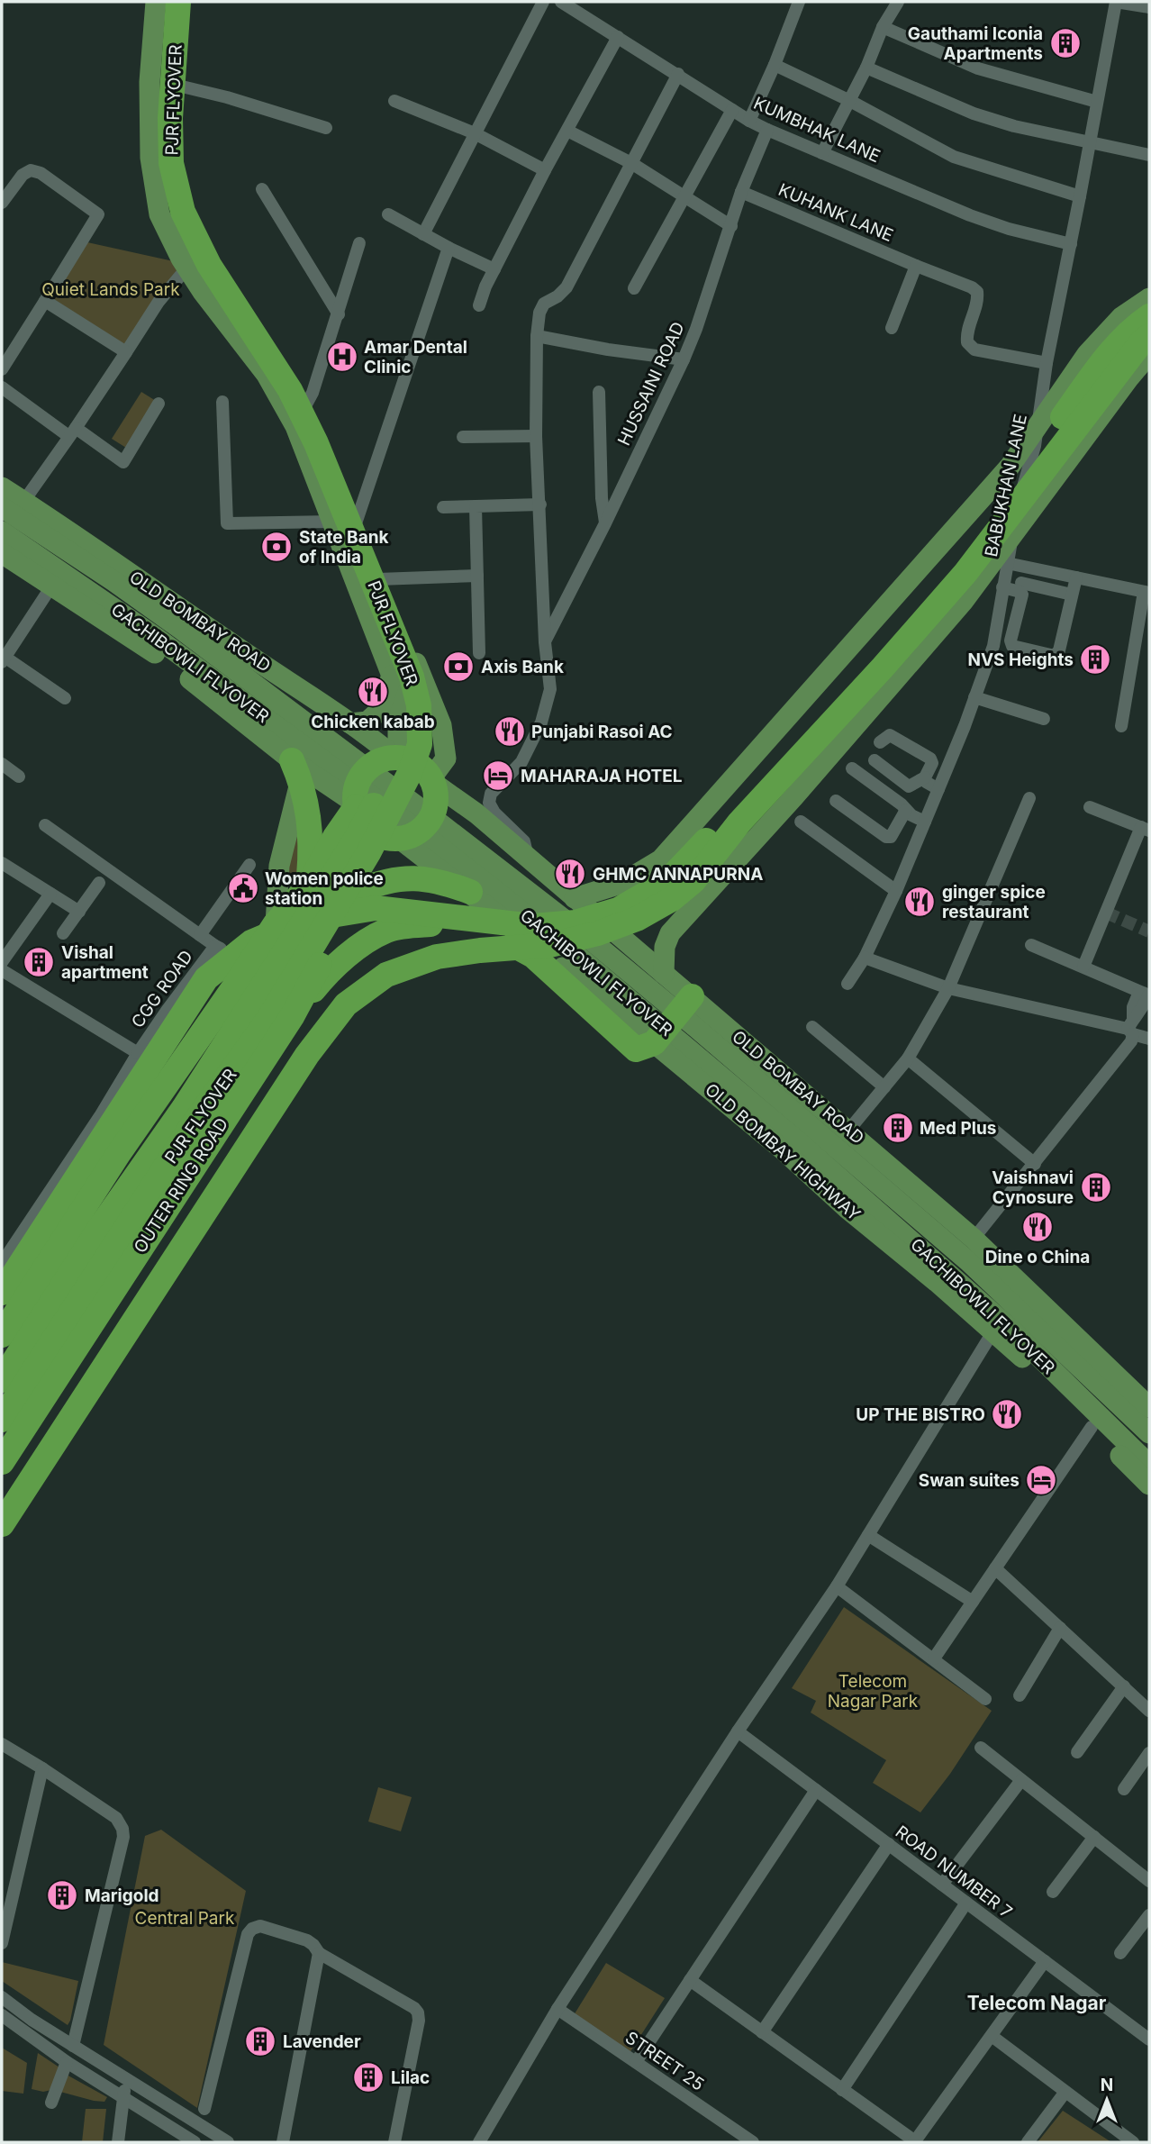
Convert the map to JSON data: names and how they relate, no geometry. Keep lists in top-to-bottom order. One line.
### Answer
{"streets":{"highway":["PJR FLYOVER","OUTER RING ROAD"],"main road":["OLD BOMBAY ROAD","GACHIBOWLI FLYOVER","OLD BOMBAY HIGHWAY"],"street":["KUMBHAK LANE","KUHANK LANE","HUSSAINI ROAD","BABUKHAN LANE","CGG ROAD","ROAD NUMBER 7","STREET 25"]},"crossings":[["KUMBHAK LANE","HUSSAINI ROAD"],["KUMBHAK LANE","BABUKHAN LANE"],["KUHANK LANE","HUSSAINI ROAD"],["KUHANK LANE","BABUKHAN LANE"],["OLD BOMBAY ROAD","OLD BOMBAY HIGHWAY"],["OLD BOMBAY ROAD","OUTER RING ROAD"],["OLD BOMBAY HIGHWAY","OUTER RING ROAD"]],"districts":["Telecom Nagar"],"parks":["Quiet Lands Park","Telecom Nagar Park","Central Park"],"places":{"building":["Gauthami Iconia Apartments","NVS Heights","Vishal apartment","Med Plus","Vaishnavi Cynosure","Marigold","Lavender","Lilac"],"hospital":["Amar Dental Clinic"],"bank":["State Bank of India","Axis Bank"],"restaurant":["Chicken kabab","Punjabi Rasoi AC","GHMC ANNAPURNA","ginger spice restaurant","Dine o China","UP THE BISTRO"],"hotel":["MAHARAJA HOTEL","Swan suites"],"public building":["Women police station"]},"north":"top"}
